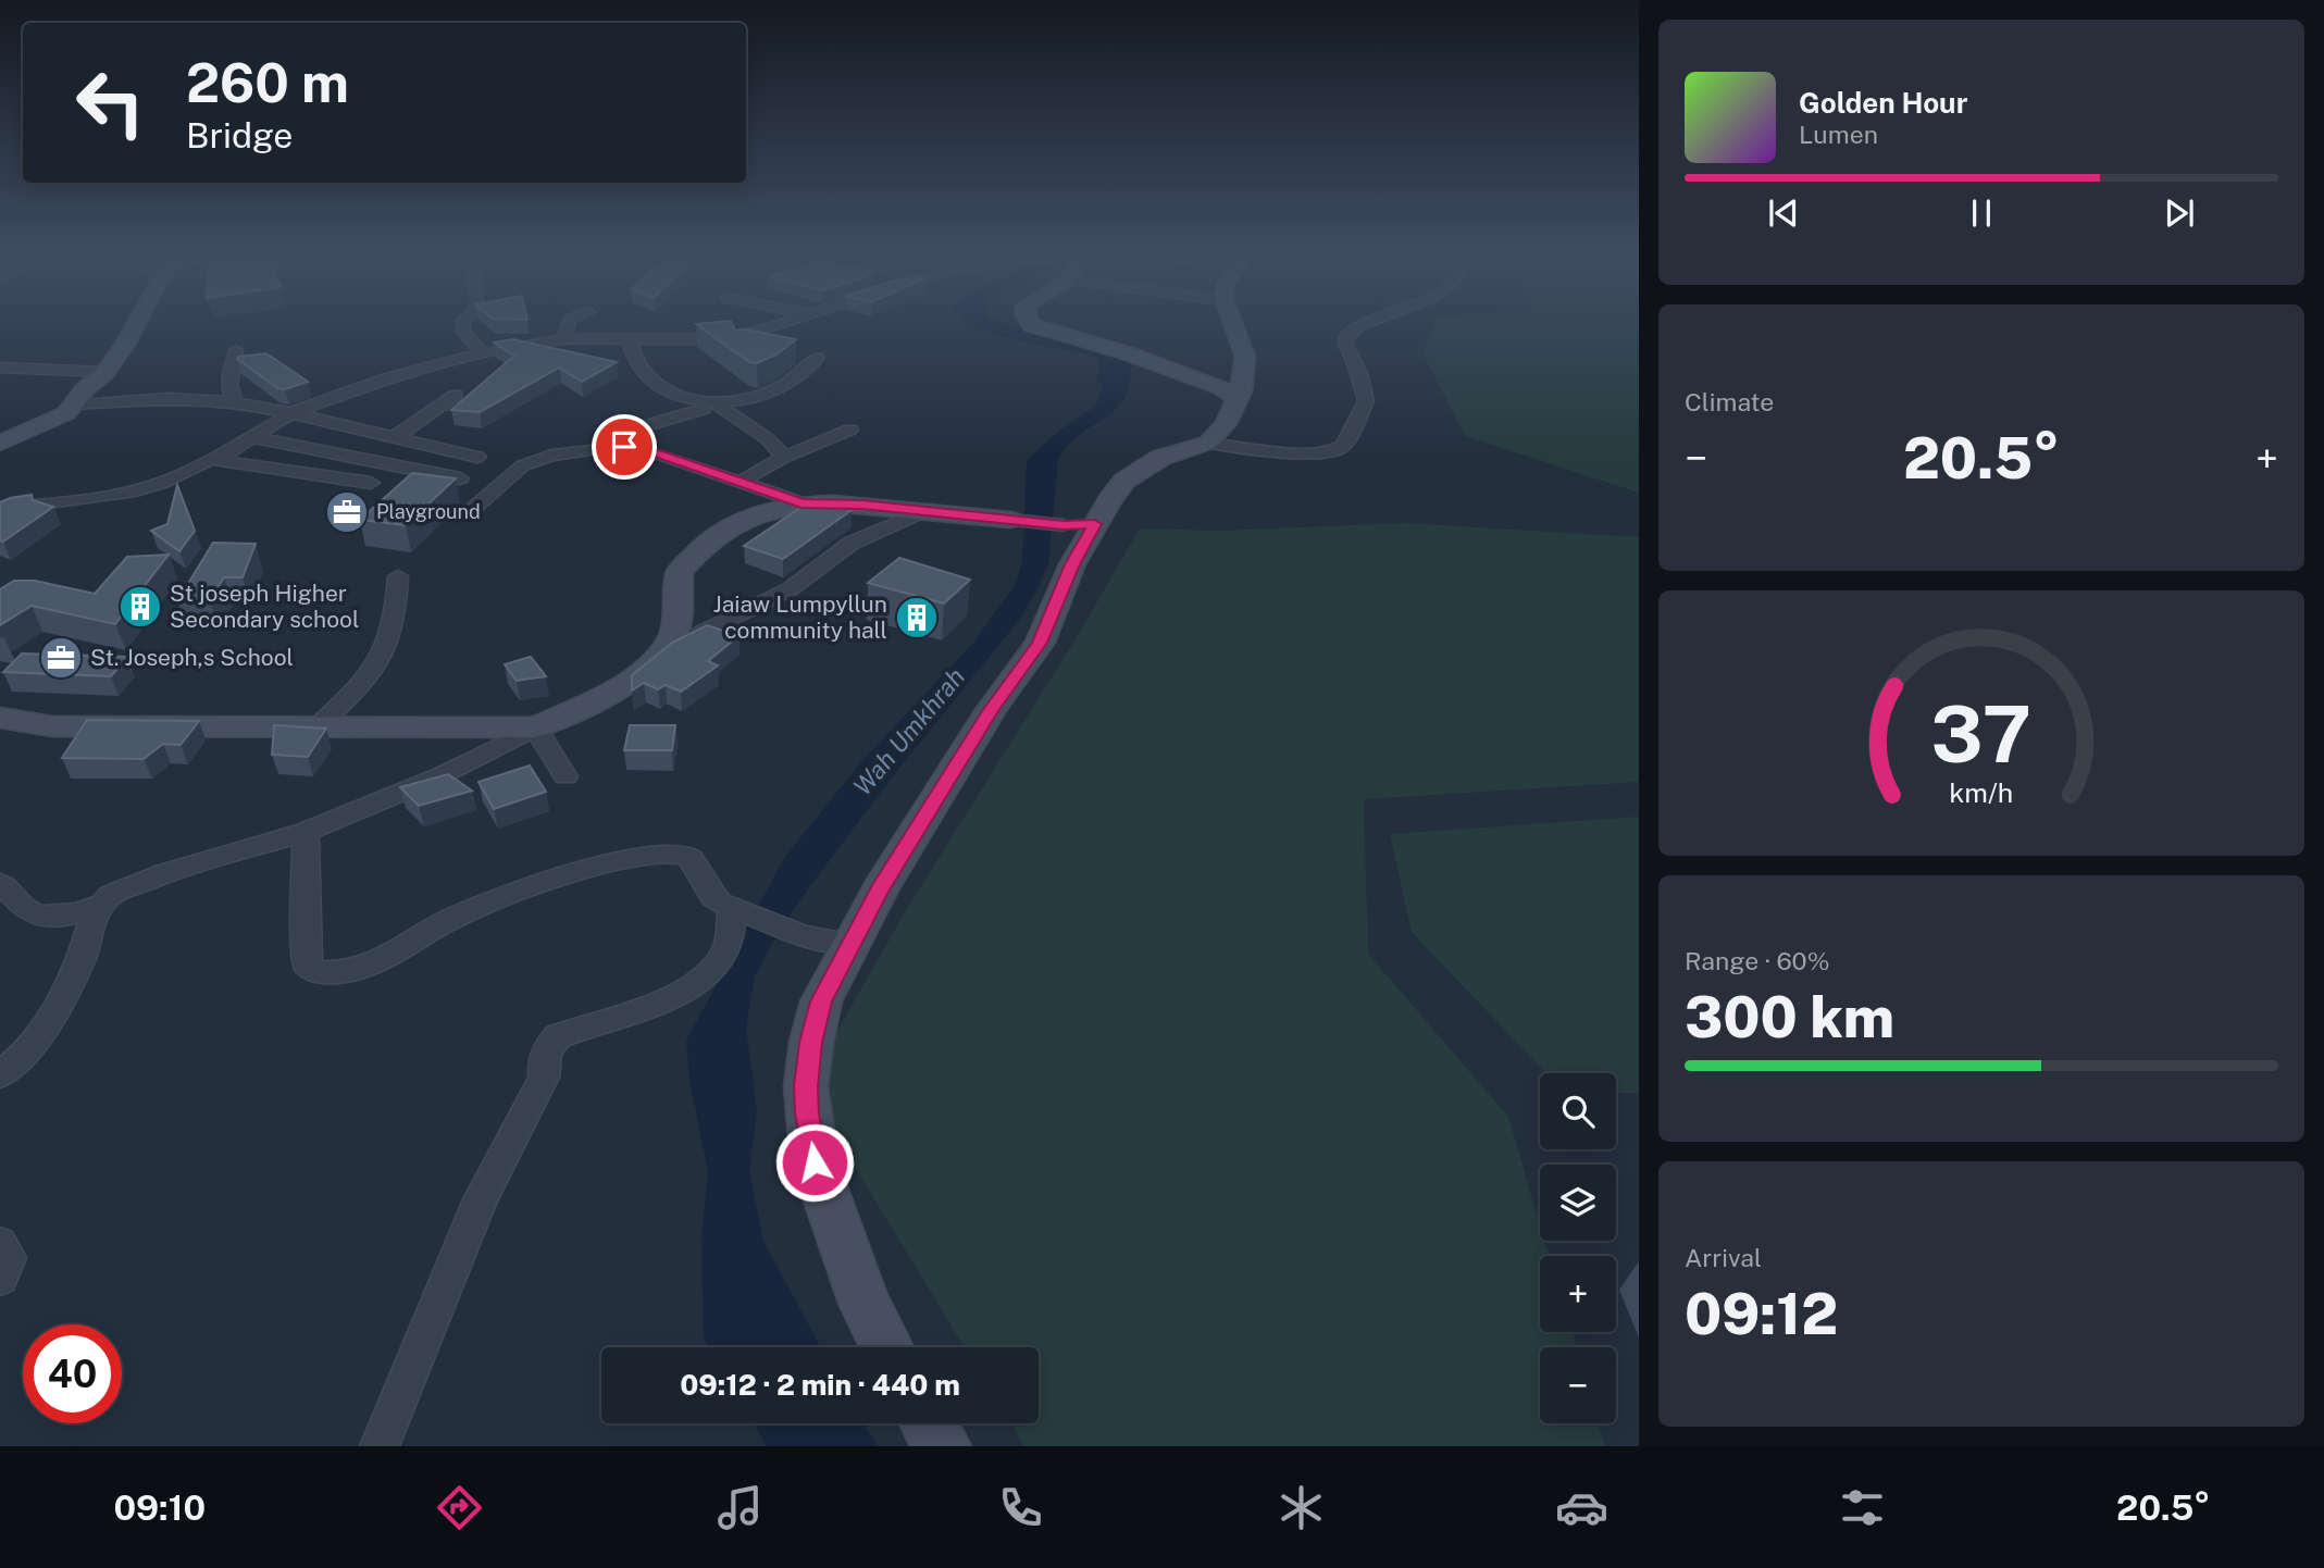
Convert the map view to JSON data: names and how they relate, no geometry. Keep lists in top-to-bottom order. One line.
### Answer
{"water":["Wah Umkhrah"],"places":{"office":["Playground","St. Joseph,s School"],"building":["St joseph Higher Secondary school","Jaiaw Lumpyllun community hall"]},"page":{"turn":["260 m","Bridge"],"song":["Golden Hour","Lumen"],"tile":["Climate",["Range · 60%","300 km"],["Arrival","09:12"]],"heat":["−","20.5°","+"],"map_buttons":["+","−"],"limit":"40","trip":"09:12 · 2 min · 440 m","tabs":["09:10","20.5°"],"gauge":["37","km/h"]}}
